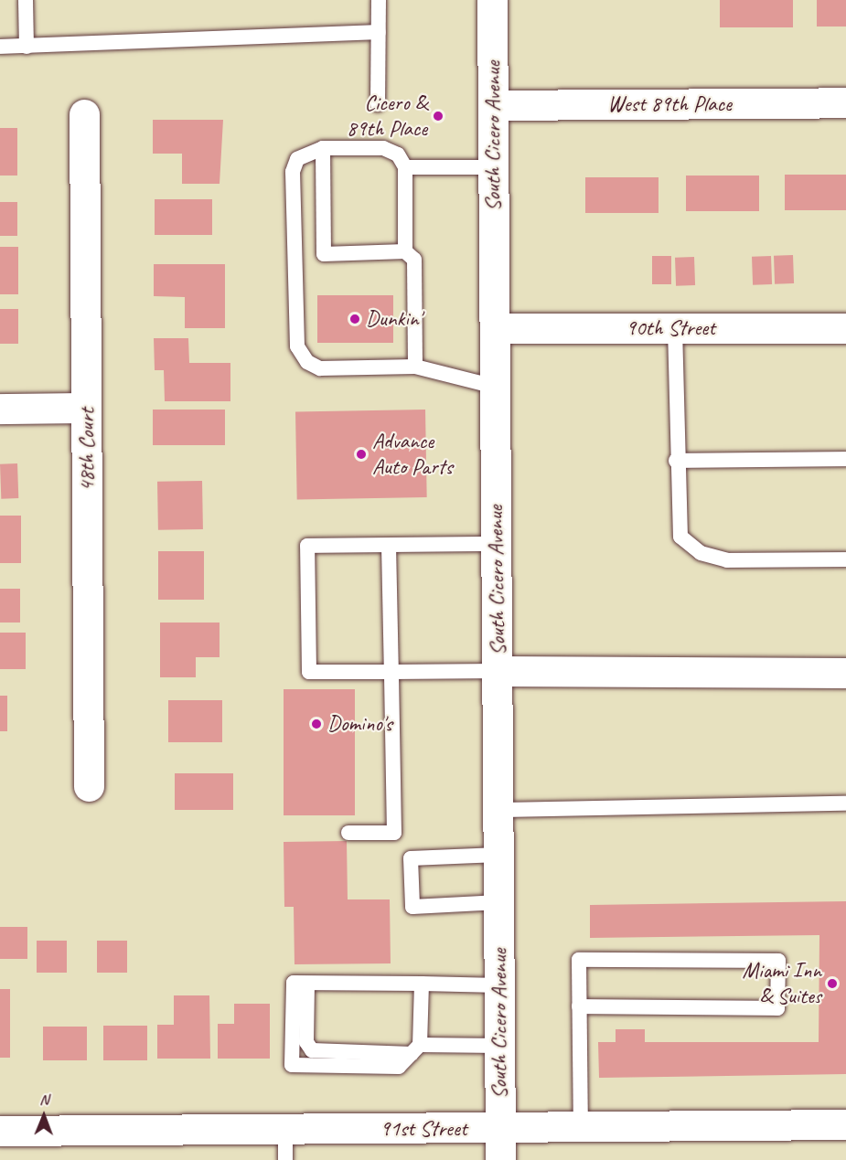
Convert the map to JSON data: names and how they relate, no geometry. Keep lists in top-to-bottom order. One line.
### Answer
{"streets":{"street":["West 89th Place","South Cicero Avenue","90th Street","48th Court","91st Street"]},"crossings":[["West 89th Place","South Cicero Avenue"],["South Cicero Avenue","90th Street"],["South Cicero Avenue","91st Street"]],"places":["Cicero & 89th Place","Dunkin'","Advance Auto Parts","Domino's","Miami Inn & Suites"],"north":"top"}
